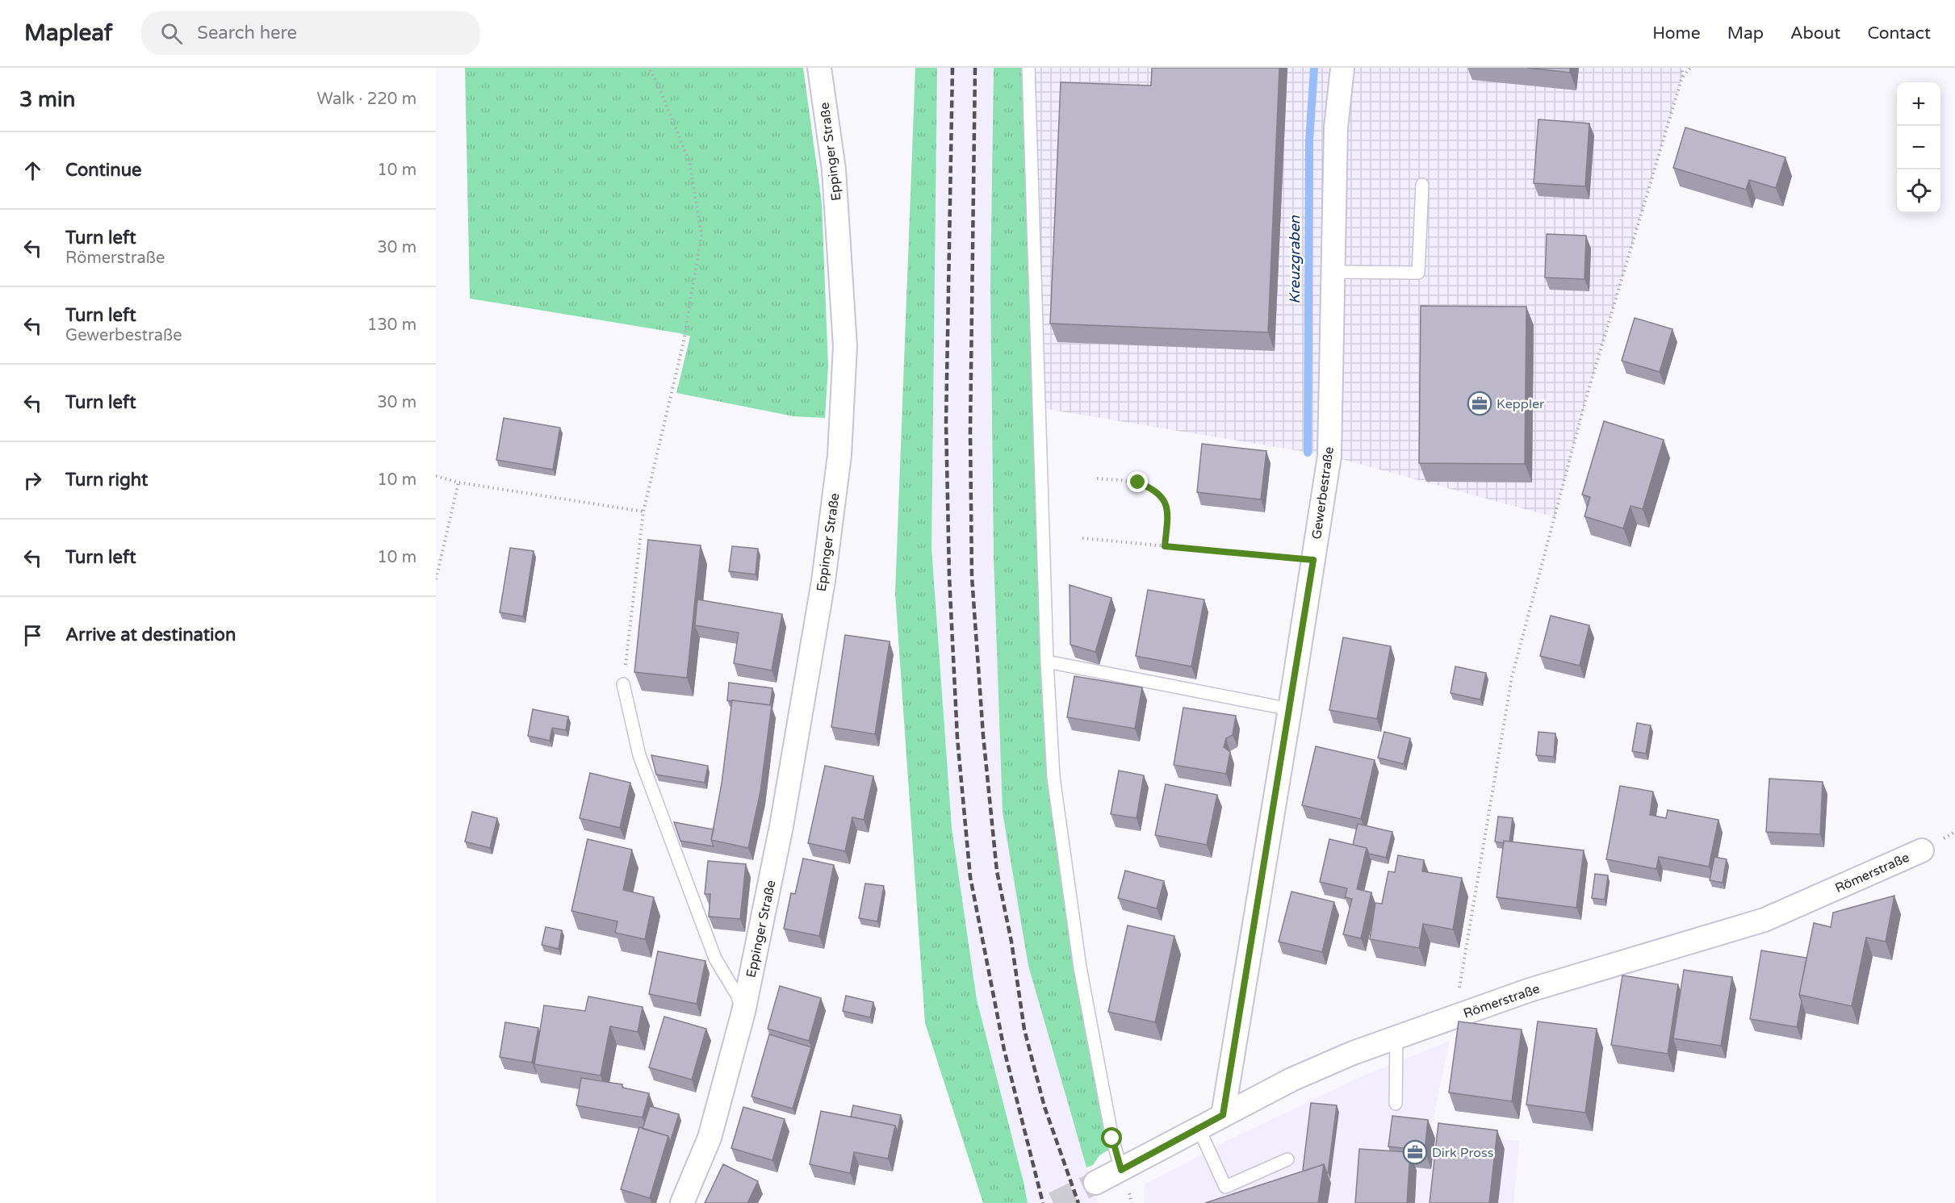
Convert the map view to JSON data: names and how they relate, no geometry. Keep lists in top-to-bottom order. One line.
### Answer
{"streets":{"street":["Eppinger Straße","Gewerbestraße","Römerstraße"]},"crossings":[["Gewerbestraße","Römerstraße"]],"water":["Kreuzgraben"],"places":{"office":["Keppler","Dirk Pross"]},"page":{"header":"Mapleaf","search":"Search here","nav":["Home","Map","About","Contact"],"heading":["3 min","Walk · 220 m"],"map_buttons":["+","−"],"list":[["Continue","10 m"],["Turn left","Römerstraße","30 m"],["Turn left","Gewerbestraße","130 m"],["Turn left","30 m"],["Turn right","10 m"],["Turn left","10 m"],"Arrive at destination"]}}
